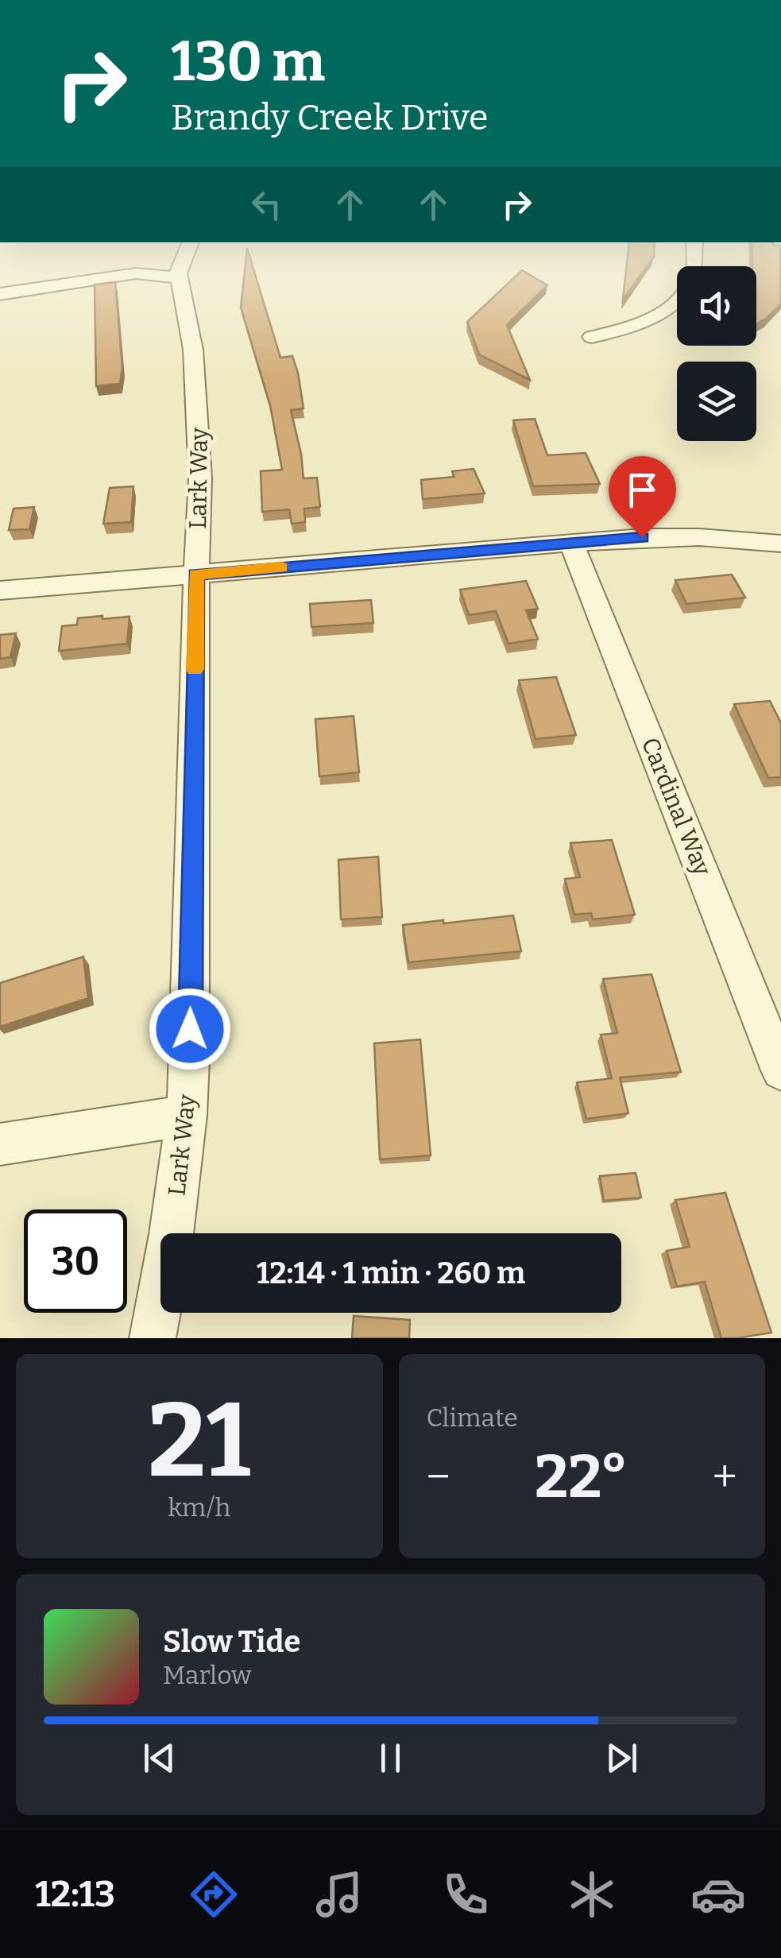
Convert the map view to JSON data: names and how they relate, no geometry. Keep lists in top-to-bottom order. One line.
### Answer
{"streets":{"street":["Lark Way","Cardinal Way"]},"page":{"turn":["130 m","Brandy Creek Drive"],"limit":"30","trip":"12:14 · 1 min · 260 m","tile":[["21","km/h"],"Climate"],"heat":["−","22°","+"],"song":["Slow Tide","Marlow"],"tabs":"12:13"}}
